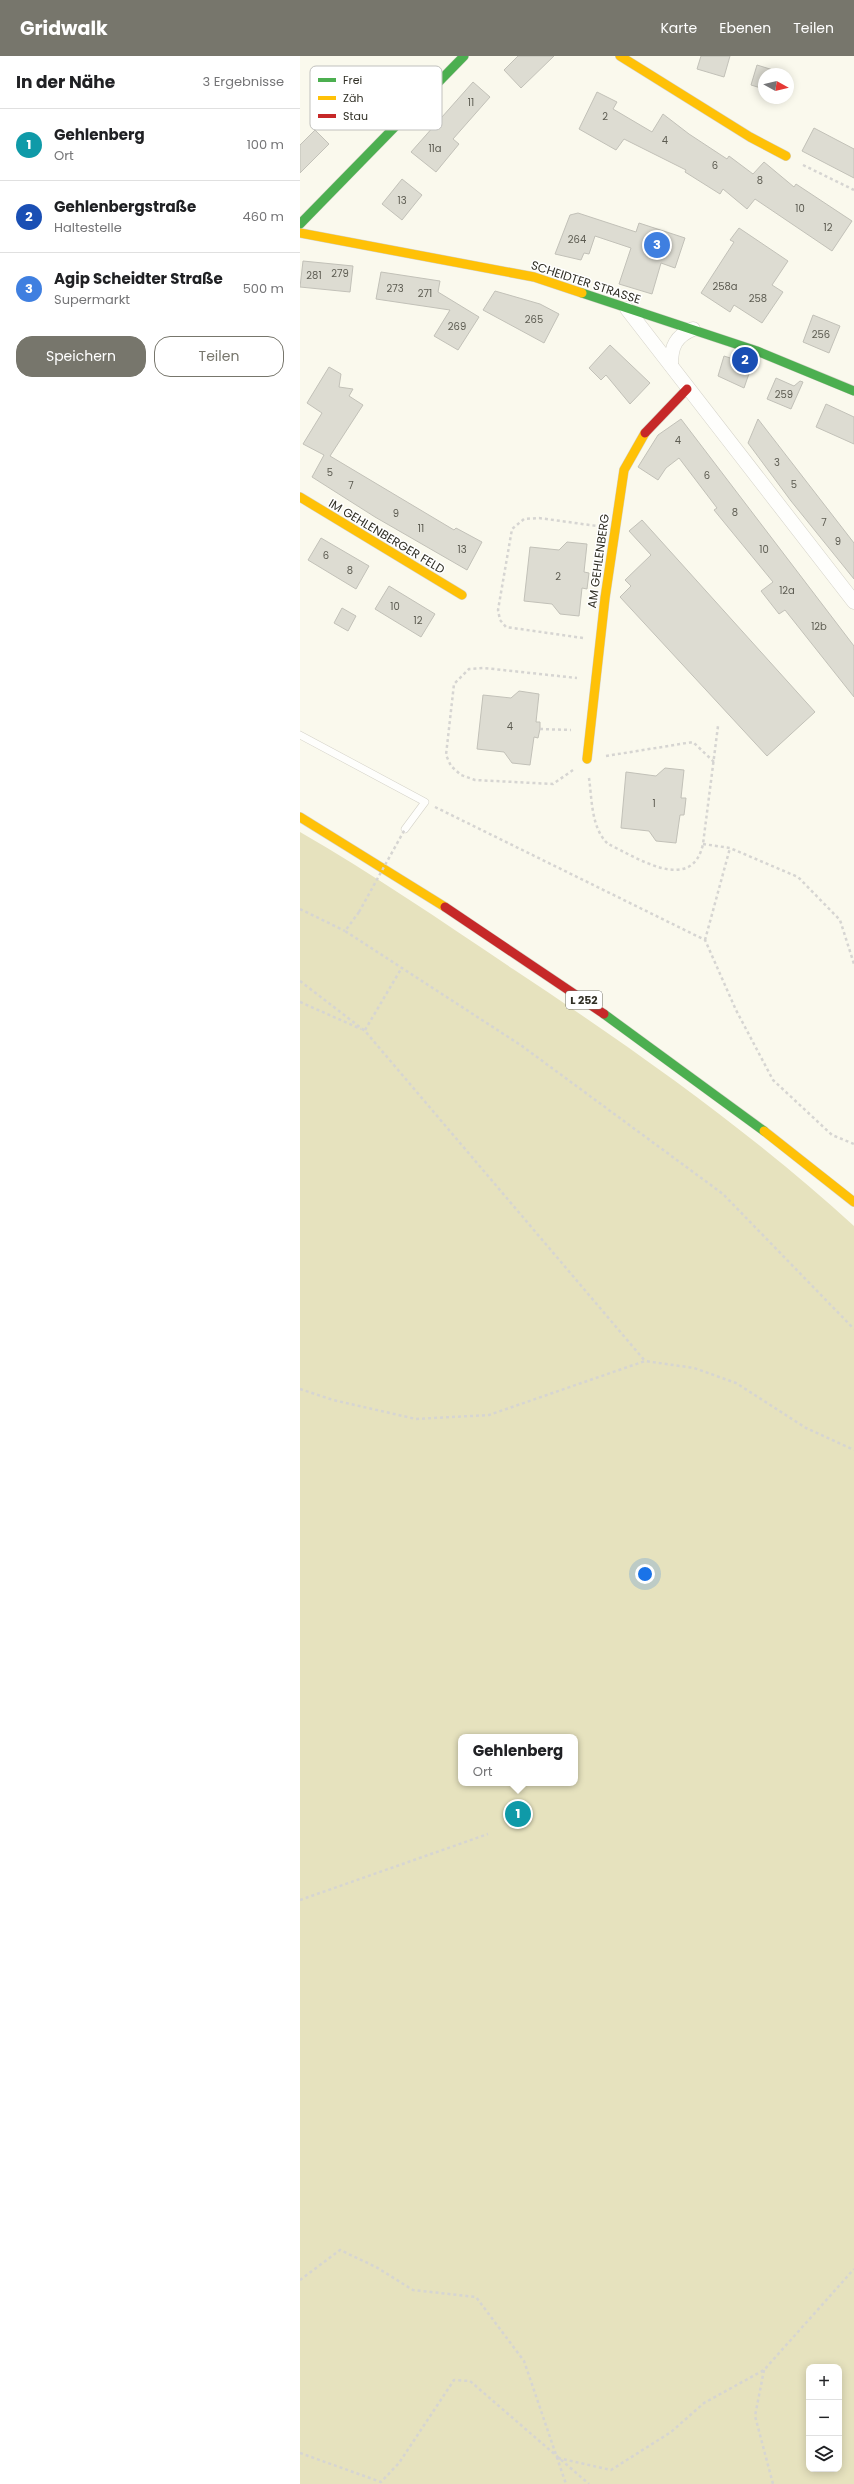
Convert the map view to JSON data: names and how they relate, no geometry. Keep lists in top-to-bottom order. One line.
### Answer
{"streets":{"main road":["SCHEIDTER STRASSE","IM GEHLENBERGER FELD","AM GEHLENBERG","L 252"]},"house_numbers":["11","2","4","11a","6","8","13","10","12","264","279","281","258a","273","271","258","265","269","256","259","4","3","5","6","5","7","8","9","7","11","9","13","10","6","8","2","12a","10","12","12b","4","1"],"legend":["Frei","Zäh","Stau"],"north":"right","page":{"header":"Gridwalk","nav":["Karte","Ebenen","Teilen"],"heading":["In der Nähe","3 Ergebnisse"],"list":[{"mark":"1","name":"Gehlenberg","note":"Ort","value":"100 m"},{"mark":"2","name":"Gehlenbergstraße","note":"Haltestelle","value":"460 m"},{"mark":"3","name":"Agip Scheidter Straße","note":"Supermarkt","value":"500 m"}],"pins":["3","2","1"],"buttons":["Speichern","Teilen"],"popup":["Gehlenberg","Ort"],"map_buttons":["+","−"]}}
